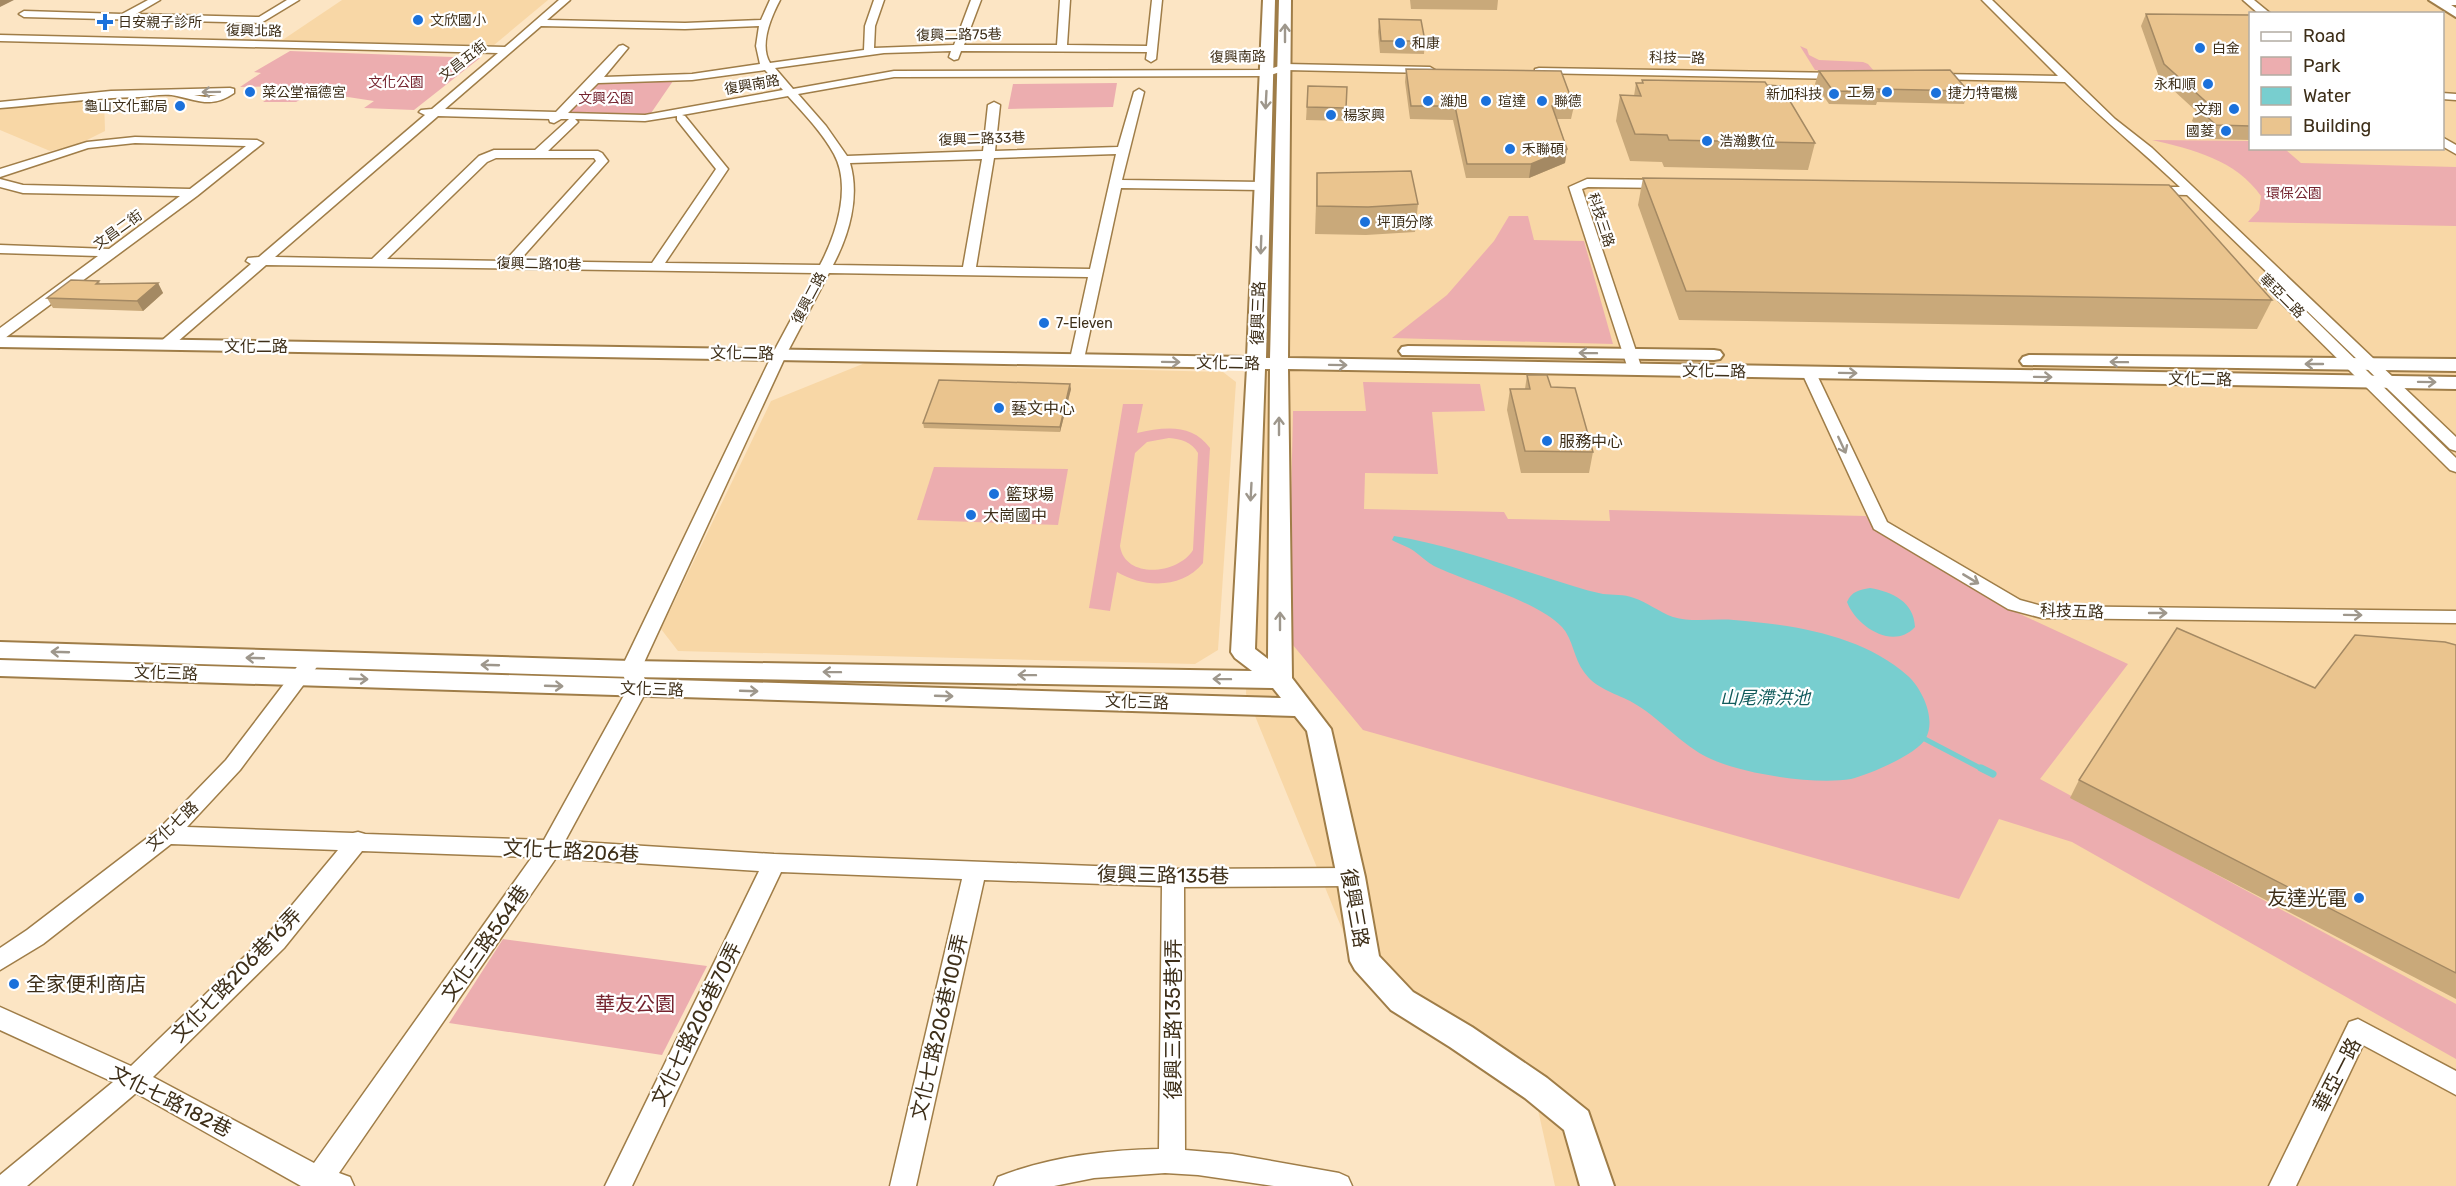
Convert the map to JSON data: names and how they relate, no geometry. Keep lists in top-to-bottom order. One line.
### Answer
{"streets":{"street":["復興北路","復興二路75巷","復興南路","科技一路","文昌五街","復興二路33巷","科技三路","文昌二街","復興二路10巷","華亞二路","復興二路","復興三路","文化二路","科技五路","文化三路","文化七路","文化七路206巷","復興三路135巷","文化三路564巷","文化七路206巷16弄","復興三路135巷1弄","文化七路206巷70弄","文化七路206巷100弄","華亞一路","文化七路182巷"]},"crossings":[["復興北路","文昌五街"],["復興二路75巷","復興二路"],["復興南路","文昌五街"],["復興南路","復興二路"],["復興南路","復興三路"],["文昌五街","復興二路10巷"],["文昌五街","文化二路"],["復興二路33巷","復興二路"],["科技三路","文化二路"],["文昌二街","文化二路"],["復興二路10巷","復興二路"],["華亞二路","文化二路"],["復興二路","文化二路"],["復興二路","文化三路"],["復興二路","文化三路564巷"],["復興三路","文化二路"],["復興三路","文化三路"],["復興三路","復興三路135巷"],["文化二路","科技五路"],["文化三路","文化七路"],["文化三路","文化三路564巷"],["文化七路","文化七路206巷"],["文化七路206巷","復興三路135巷"],["文化七路206巷","文化三路564巷"],["文化七路206巷","文化七路206巷16弄"],["文化七路206巷","文化七路206巷70弄"],["文化七路206巷","文化七路206巷100弄"],["復興三路135巷","復興三路135巷1弄"],["復興三路135巷","文化七路206巷100弄"],["文化三路564巷","文化七路182巷"],["文化七路206巷16弄","文化七路182巷"]],"one_way":["科技五路"],"water":["山尾滯洪池"],"parks":["文化公園","文興公園","環保公園","華友公園"],"places":{"other":["文欣國小","和康","白金","永和順","菜公堂福德宮","工易","捷力特電機","新加科技","濰旭","瑄達","聯德","龜山文化郵局","文翔","楊家興","國菱","浩瀚數位","禾聯碩","坪頂分隊","7-Eleven","藝文中心","服務中心","籃球場","大崗國中","友達光電","全家便利商店"],"health":["日安親子診所"]},"legend":["Road","Park","Water","Building"]}
